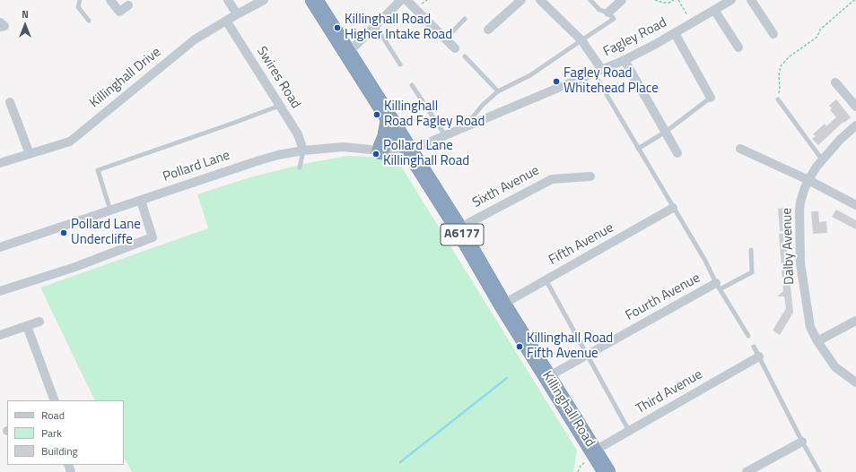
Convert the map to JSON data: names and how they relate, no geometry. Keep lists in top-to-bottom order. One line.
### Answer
{"streets":{"highway":["A6177","Killinghall Road"],"street":["Fagley Road","Killinghall Drive","Swires Road","Pollard Lane","Sixth Avenue","Fifth Avenue","Dalby Avenue","Fourth Avenue","Third Avenue"]},"crossings":[["Fagley Road","Pollard Lane"],["Fagley Road","Killinghall Road"],["Killinghall Drive","Swires Road"],["Swires Road","Pollard Lane"],["Pollard Lane","Killinghall Road"],["Sixth Avenue","Killinghall Road"],["Fifth Avenue","Killinghall Road"],["Fourth Avenue","Killinghall Road"],["Third Avenue","Killinghall Road"]],"places":["Killinghall Road Higher Intake Road","Fagley Road Whitehead Place","Killinghall Road Fagley Road","Pollard Lane Killinghall Road","Pollard Lane Undercliffe","Killinghall Road Fifth Avenue"],"legend":["Road","Park","Building"],"north":"top"}
